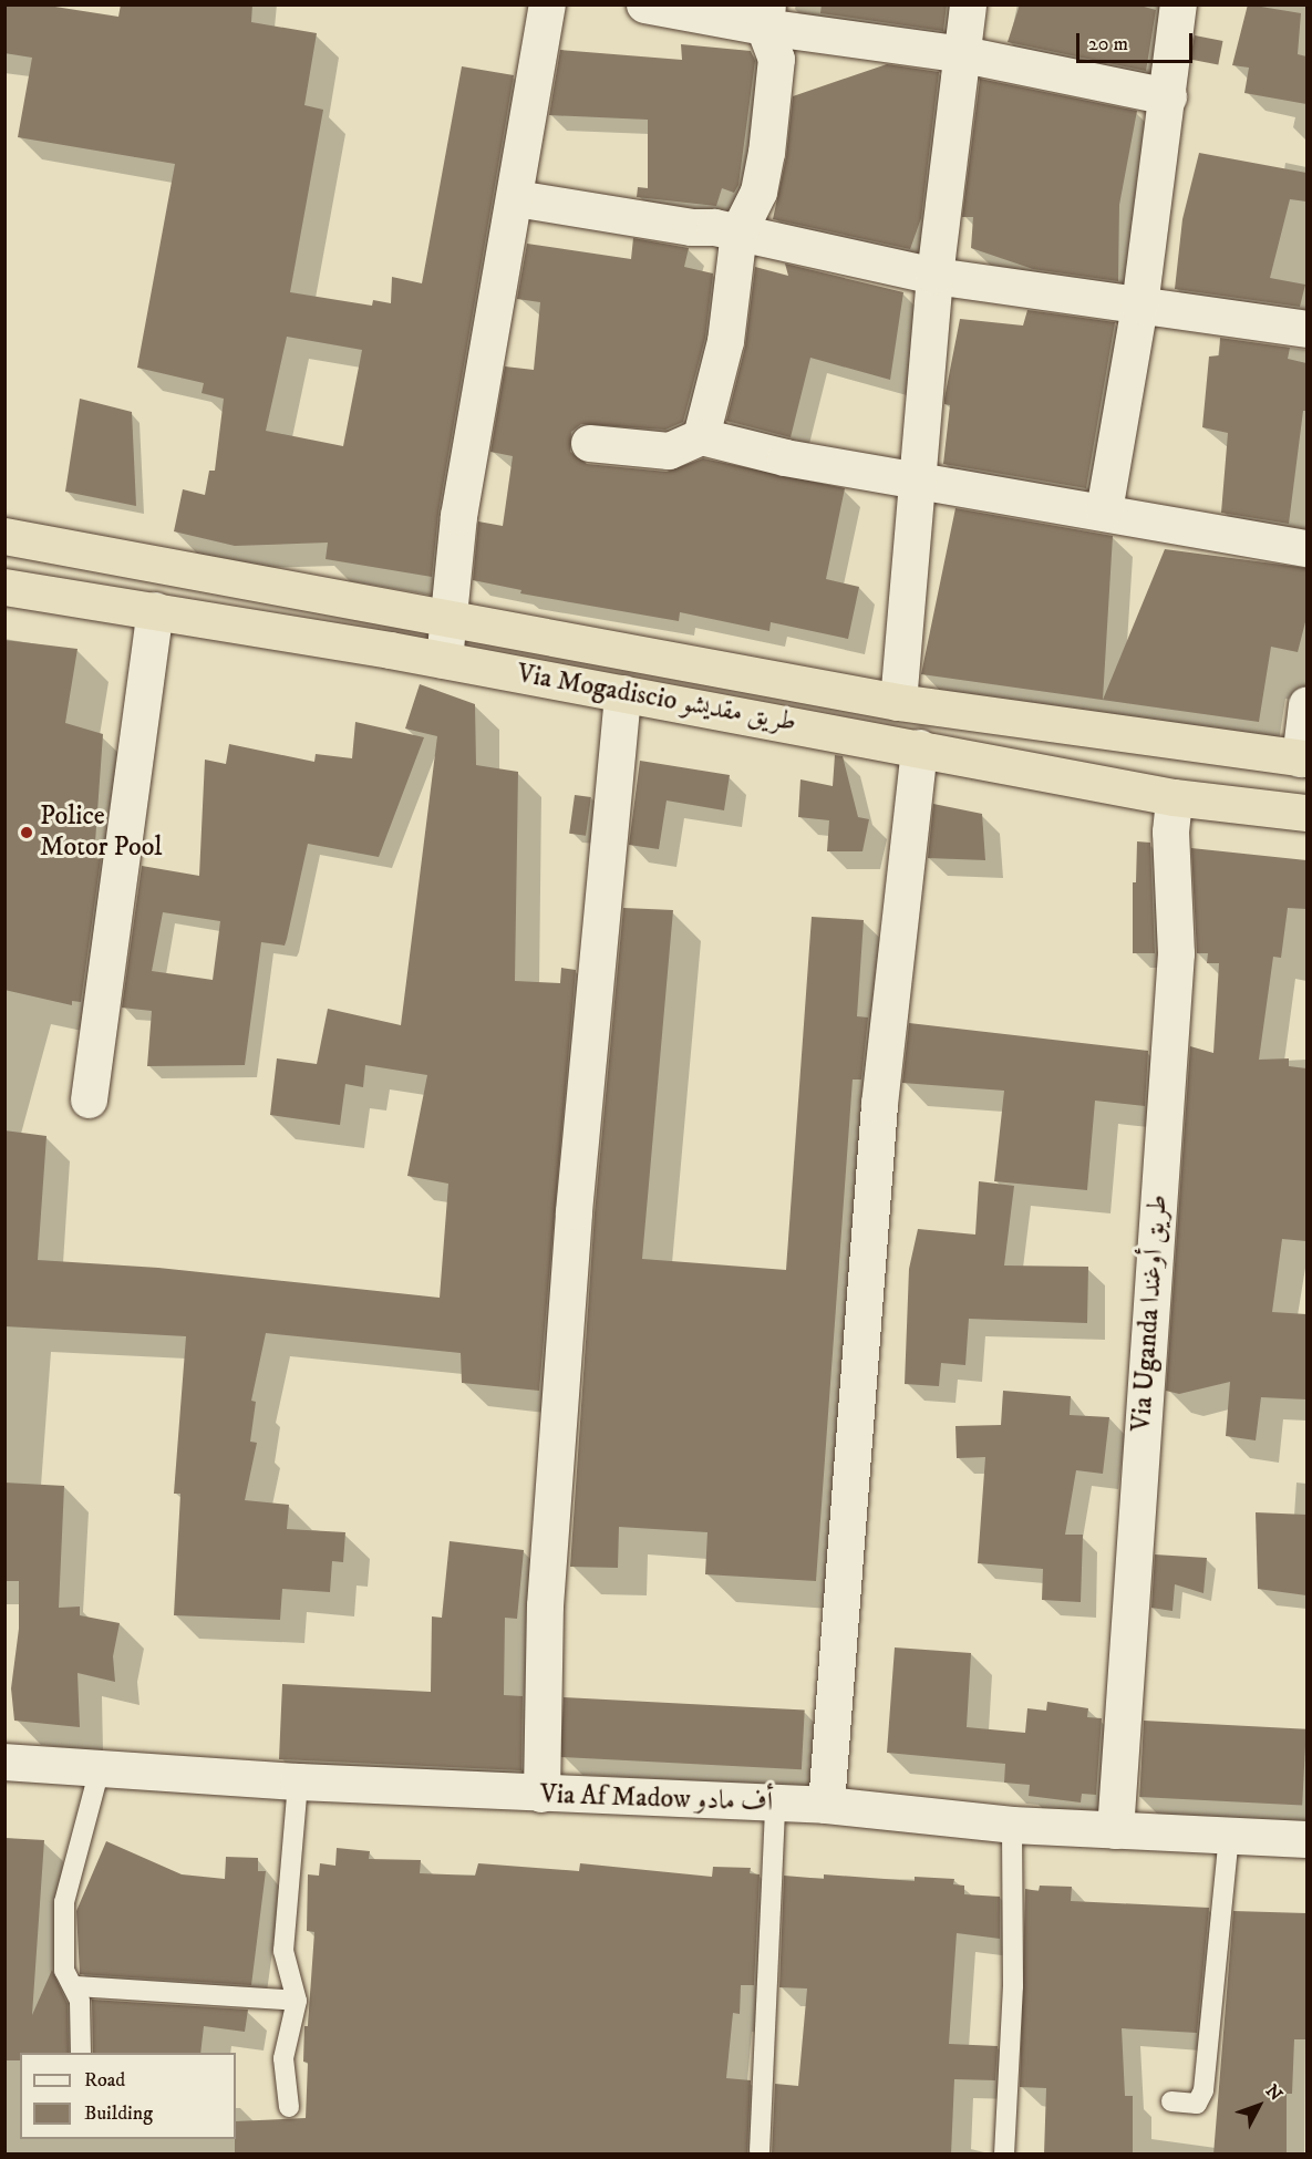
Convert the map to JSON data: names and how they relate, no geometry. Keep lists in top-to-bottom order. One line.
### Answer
{"streets":{"highway":["Via Mogadiscio طريق مقديشو"],"street":["Via Uganda طريق أوغندا","Via Af Madow أف مادو"]},"crossings":[["Via Mogadiscio طريق مقديشو","Via Uganda طريق أوغندا"],["Via Uganda طريق أوغندا","Via Af Madow أف مادو"]],"places":["Police Motor Pool"],"legend":["Road","Building"],"scale_bar":"20 m","north":"top right"}
